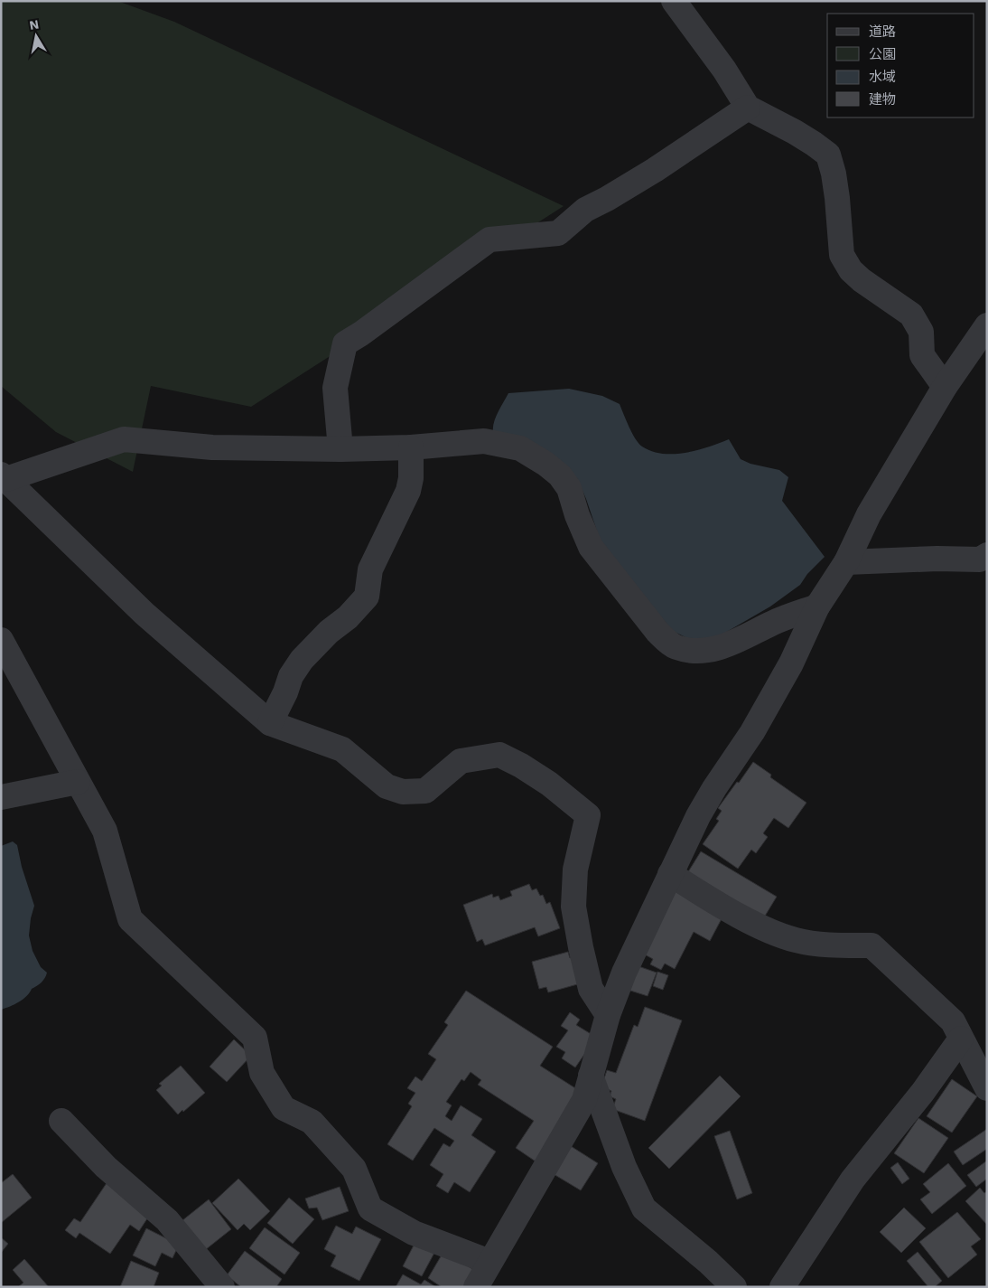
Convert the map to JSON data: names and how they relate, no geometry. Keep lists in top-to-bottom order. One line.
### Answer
{"legend":["道路","公園","水域","建物"],"north":"top"}
